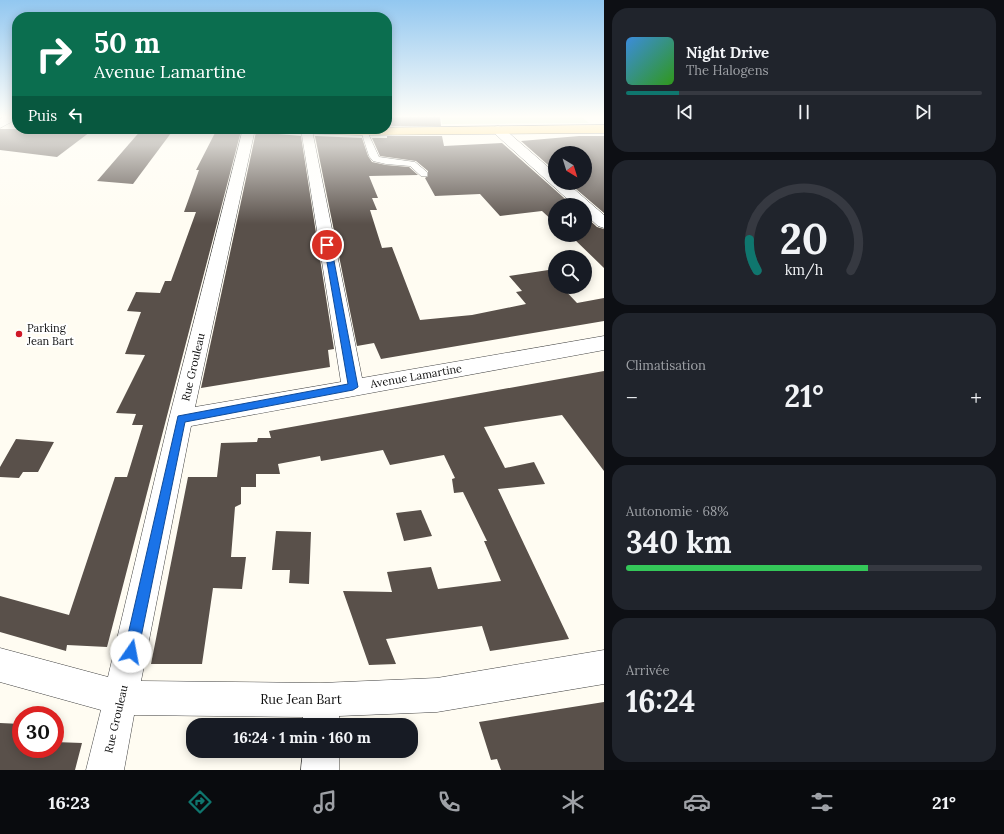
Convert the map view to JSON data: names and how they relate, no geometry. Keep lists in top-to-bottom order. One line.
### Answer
{"streets":{"street":["Rue Grouleau","Avenue Lamartine","Rue Jean Bart"]},"crossings":[["Rue Grouleau","Avenue Lamartine"],["Rue Grouleau","Rue Jean Bart"]],"places":["Parking Jean Bart"],"north":"bottom right","page":{"turn":["50 m","Avenue Lamartine"],"song":["Night Drive","The Halogens"],"then":"Puis","tile":["Climatisation",["Autonomie · 68%","340 km"],["Arrivée","16:24"]],"heat":["−","21°","+"],"limit":"30","trip":"16:24 · 1 min · 160 m","tabs":["16:23","21°"],"gauge":["20","km/h"]}}
